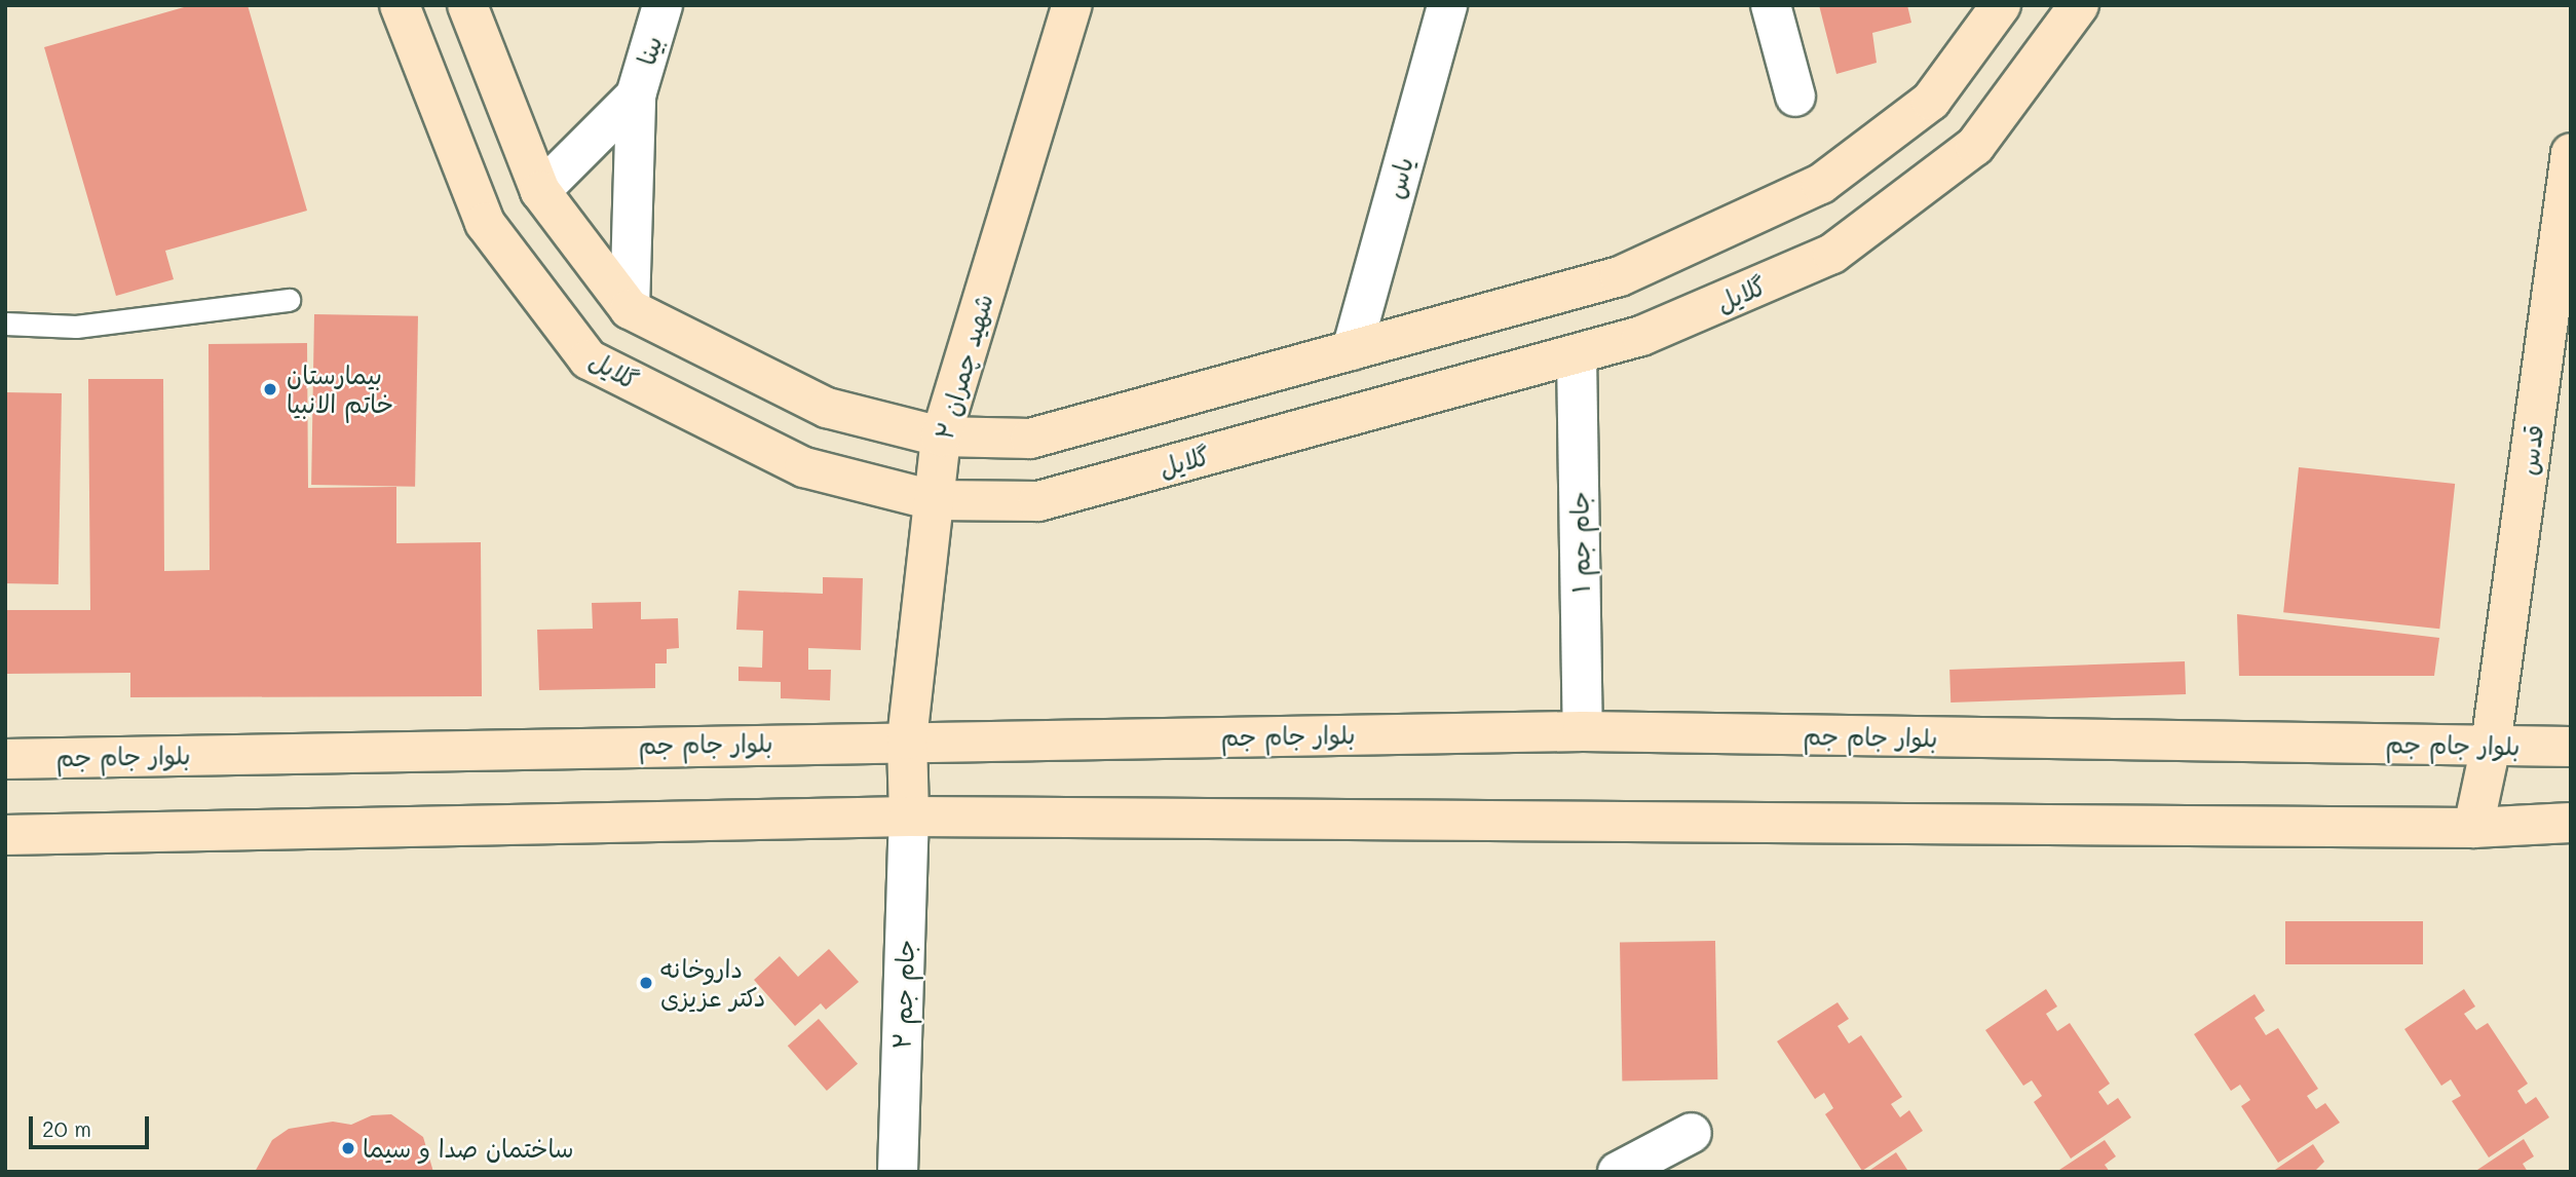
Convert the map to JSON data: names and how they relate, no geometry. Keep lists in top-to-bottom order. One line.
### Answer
{"streets":{"street":["بینا","یاس","گلایل","شهید چمران ۲","قدس","جام جم ۱","بلوار جام جم","جام جم ۲"]},"crossings":[["گلایل","شهید چمران ۲"],["گلایل","جام جم ۱"],["شهید چمران ۲","بلوار جام جم"],["شهید چمران ۲","جام جم ۲"],["قدس","بلوار جام جم"],["جام جم ۱","بلوار جام جم"]],"places":["بیمارستان خاتم الانبیا","داروخانه دکتر عزیزی","ساختمان صدا و سیما"],"scale_bar":"20 m"}
